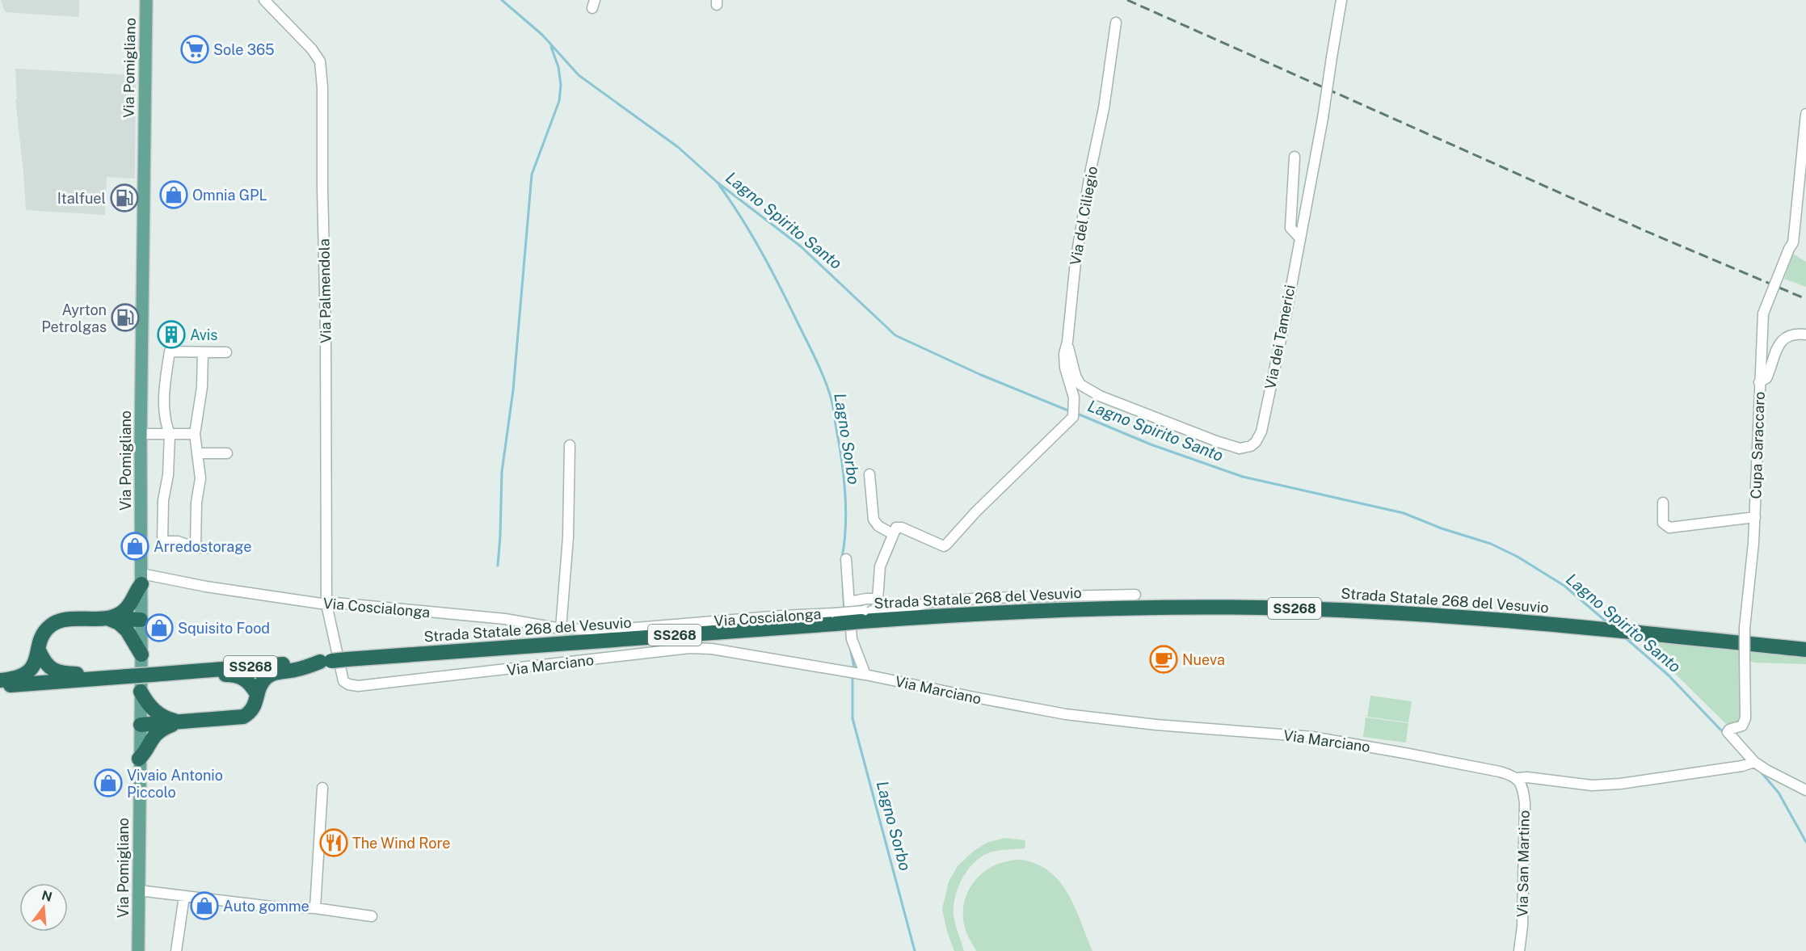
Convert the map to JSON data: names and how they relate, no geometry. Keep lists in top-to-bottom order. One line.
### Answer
{"streets":{"highway":["Strada Statale 268 del Vesuvio","SS268"],"main road":["Via Pomigliano"],"street":["Via del Ciliegio","Via Palmendola","Via dei Tamerici","Cupa Saraccaro","Via Coscialonga","Via Marciano","Via San Martino"]},"crossings":[["Via Pomigliano","Via Coscialonga"],["Via Pomigliano","SS268"],["Via del Ciliegio","Via dei Tamerici"],["Via Palmendola","Via Coscialonga"],["Via Palmendola","Via Marciano"],["Cupa Saraccaro","Via Marciano"],["Strada Statale 268 del Vesuvio","Via Coscialonga"],["Strada Statale 268 del Vesuvio","SS268"],["Via Marciano","Via San Martino"]],"water":["Lagno Spirito Santo","Lagno Sorbo"],"places":{"supermarket":["Sole 365"],"shop":["Omnia GPL","Arredostorage","Squisito Food","Vivaio Antonio Piccolo","Auto gomme"],"fuel station":["Italfuel","Ayrton Petrolgas"],"building":["Avis"],"cafe":["Nueva"],"restaurant":["The Wind Rore"]},"north":"top"}
